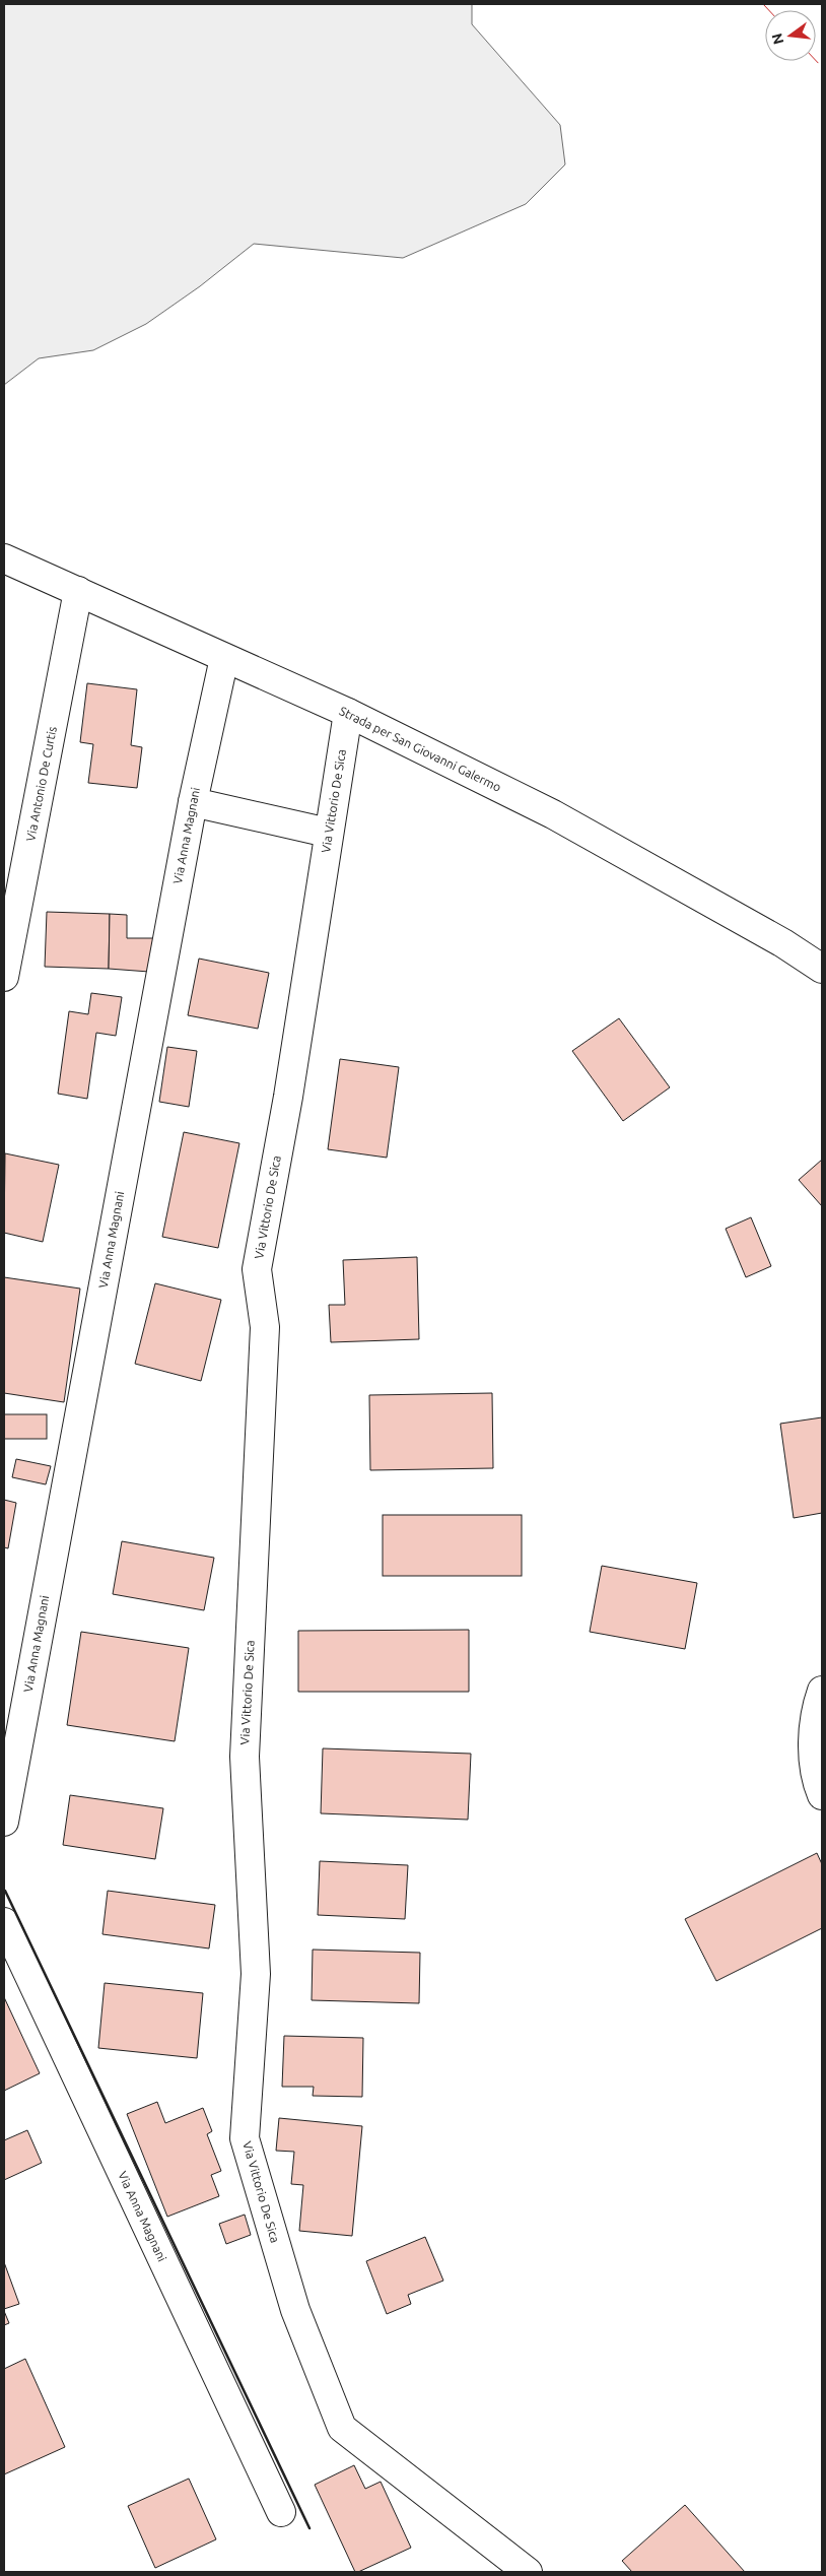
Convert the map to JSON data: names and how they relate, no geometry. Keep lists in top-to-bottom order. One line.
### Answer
{"streets":{"street":["Strada per San Giovanni Galermo","Via Antonio De Curtis","Via Vittorio De Sica","Via Anna Magnani"]},"crossings":[["Strada per San Giovanni Galermo","Via Antonio De Curtis"],["Strada per San Giovanni Galermo","Via Vittorio De Sica"],["Strada per San Giovanni Galermo","Via Anna Magnani"]],"north":"left"}
